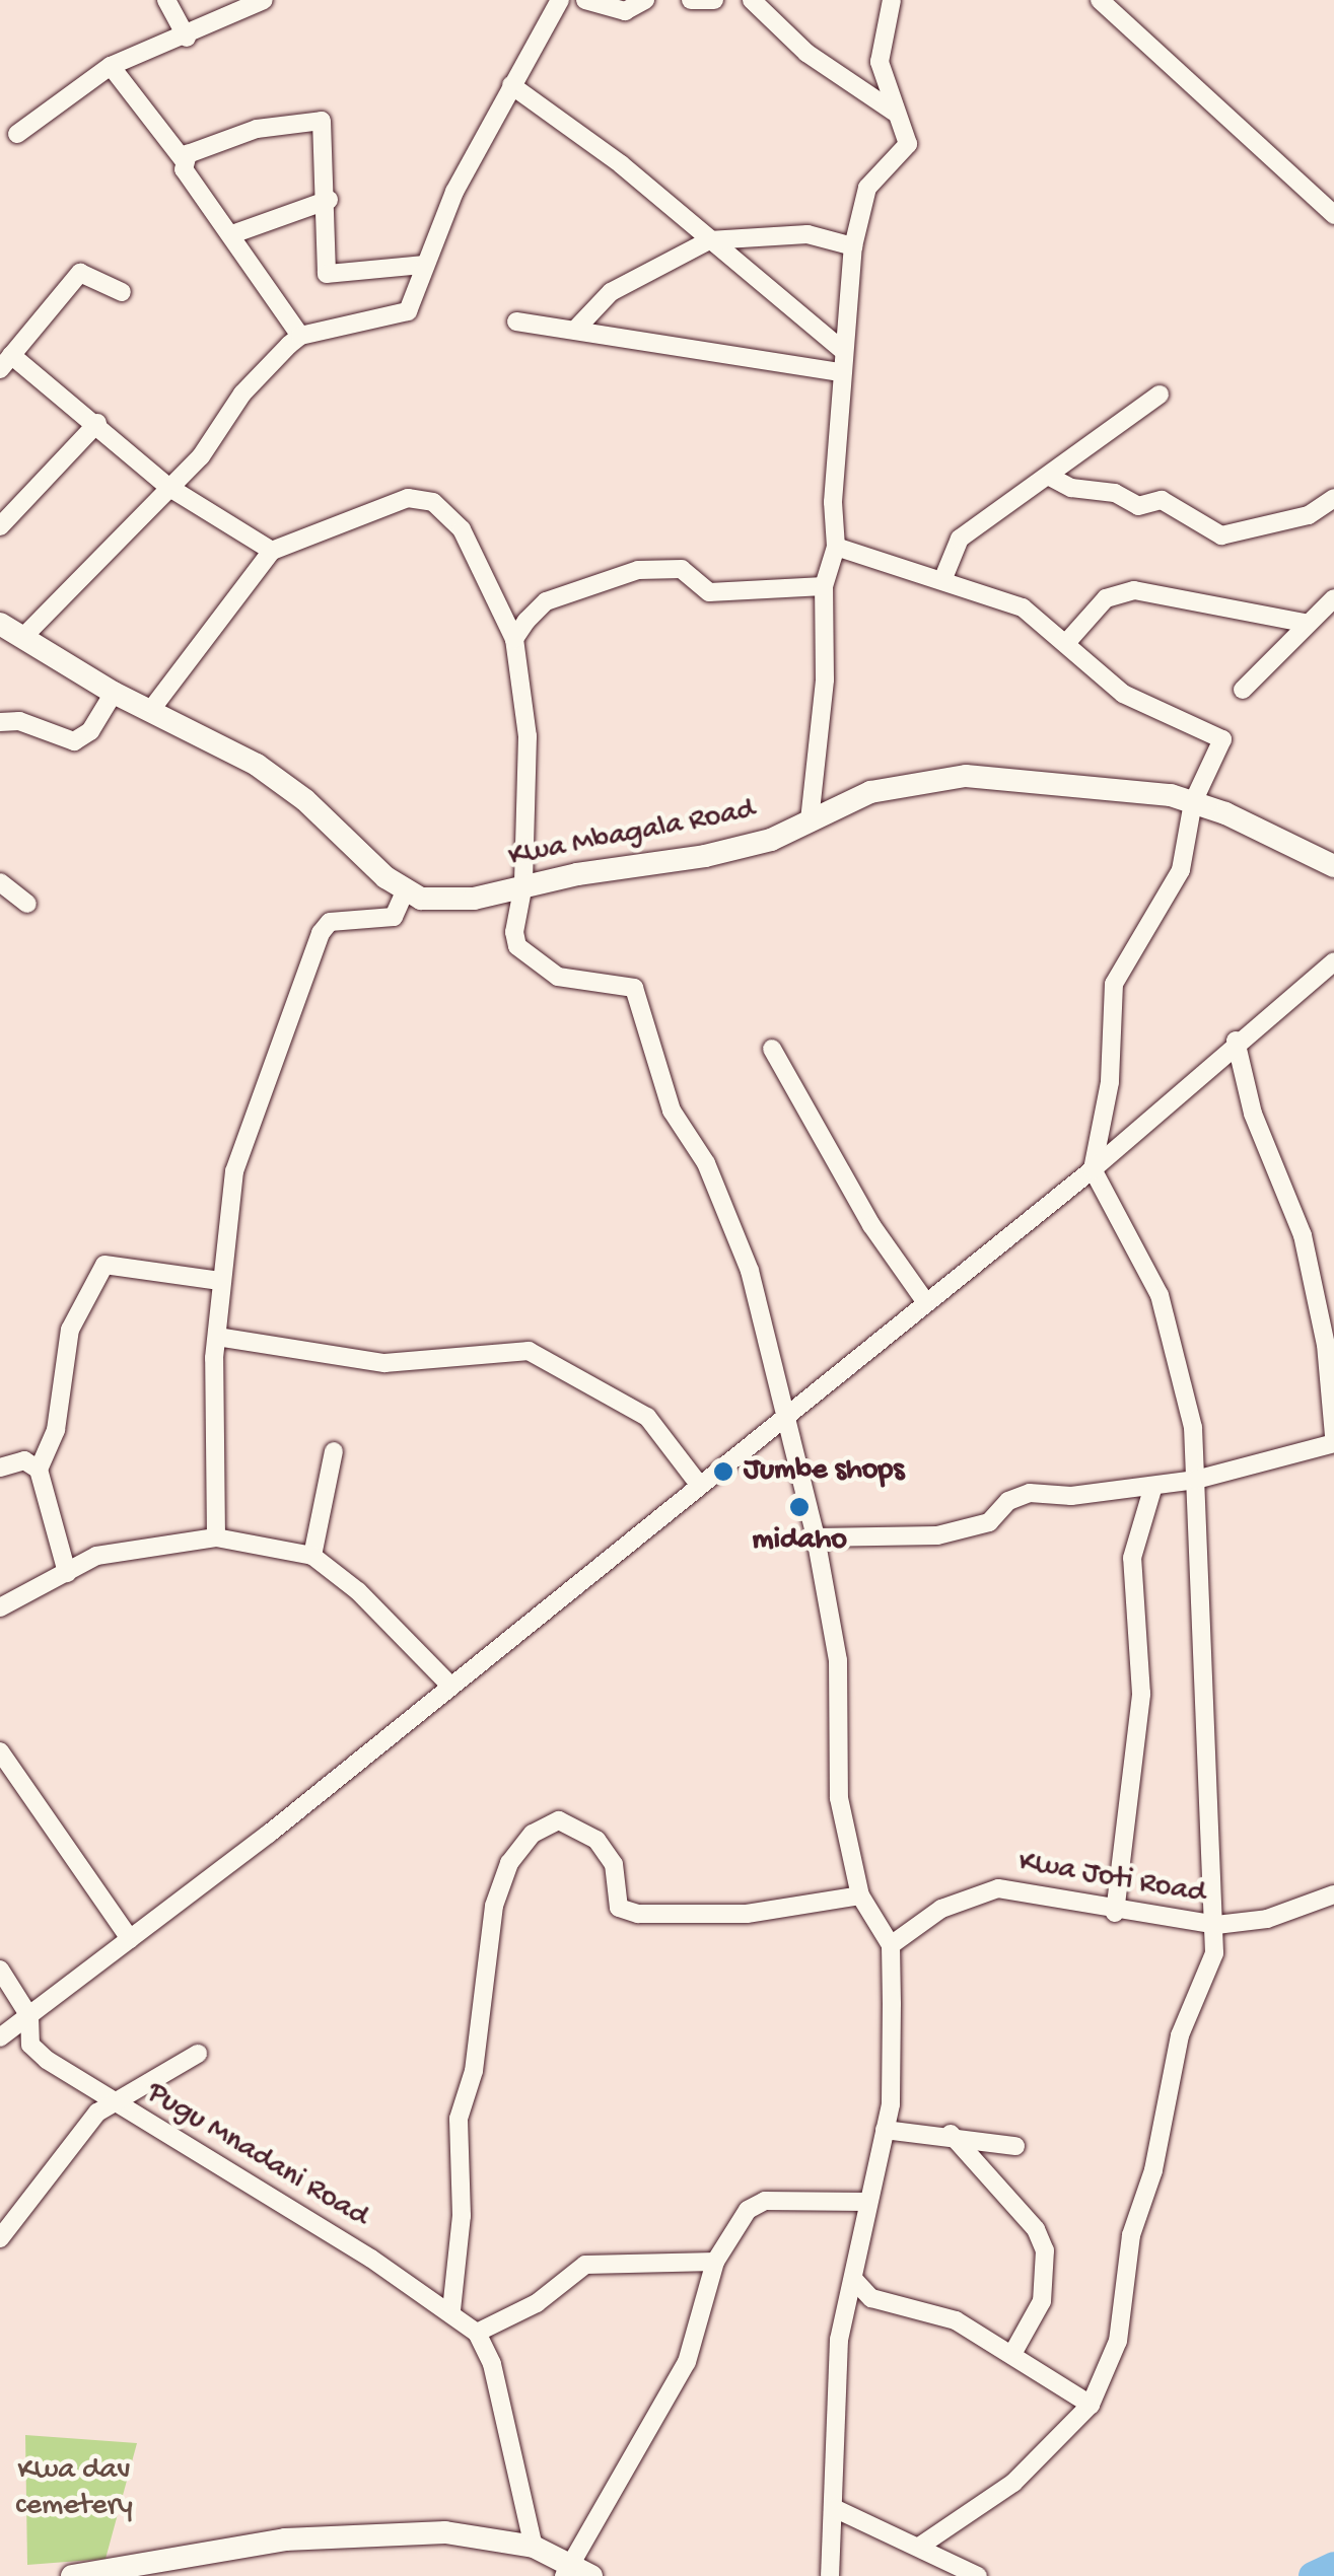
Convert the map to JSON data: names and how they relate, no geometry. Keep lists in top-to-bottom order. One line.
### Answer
{"streets":{"street":["Kwa Mbagala Road","Kwa Joti Road","Pugu Mnadani Road"]},"parks":["Kwa dav cemetery"],"places":["Jumbe shops","midaho"]}
